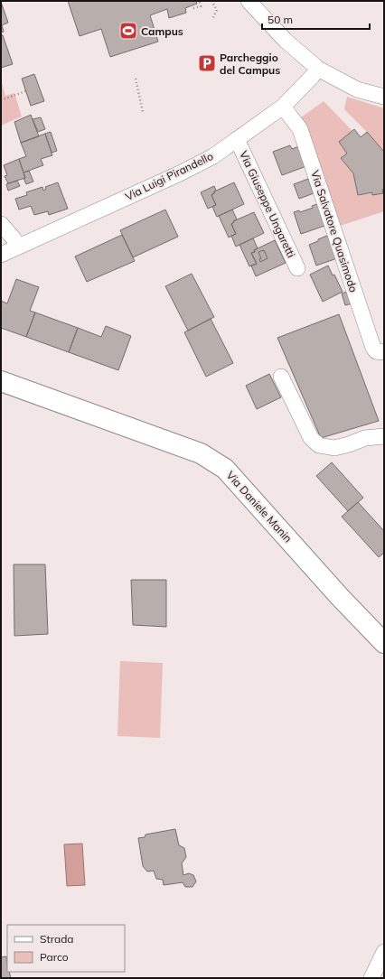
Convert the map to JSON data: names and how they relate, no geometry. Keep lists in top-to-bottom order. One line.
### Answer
{"streets":{"main road":["Via Daniele Manin"],"street":["Via Luigi Pirandello","Via Giuseppe Ungaretti","Via Salvatore Quasimodo"]},"crossings":[["Via Luigi Pirandello","Via Giuseppe Ungaretti"],["Via Luigi Pirandello","Via Salvatore Quasimodo"]],"places":{"sports":["Campus"],"parking":["Parcheggio del Campus"]},"legend":["Strada","Parco"],"scale_bar":"50 m"}
